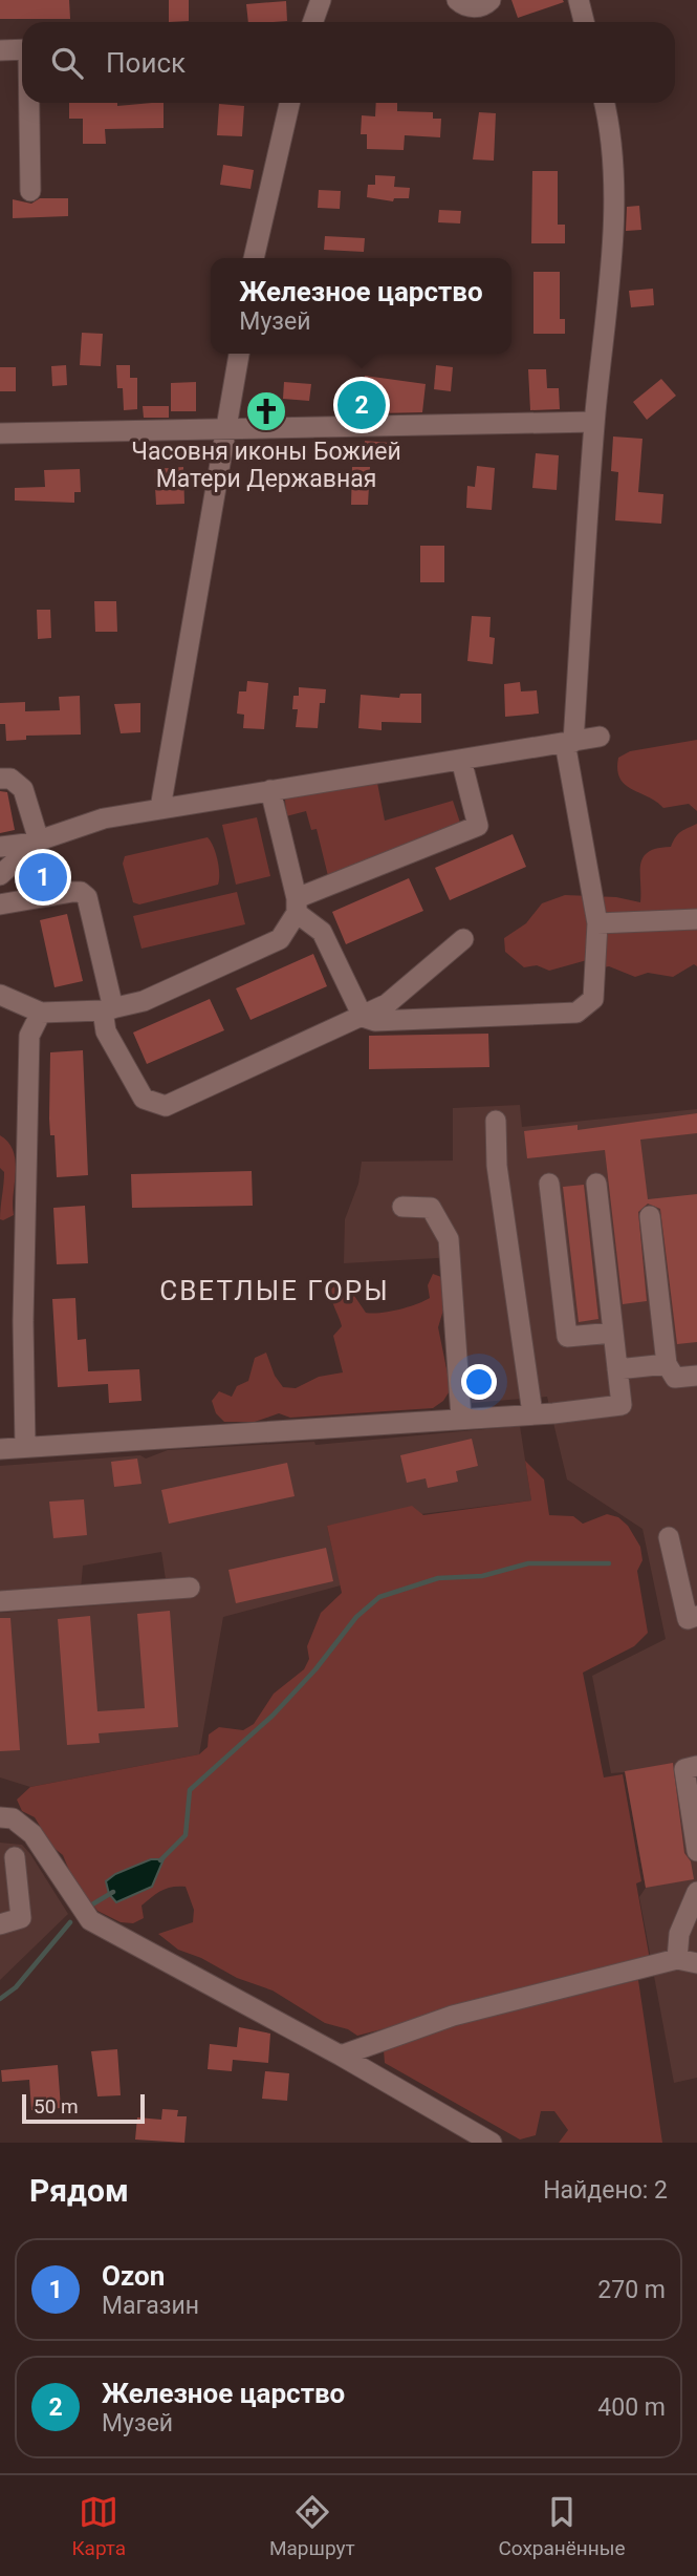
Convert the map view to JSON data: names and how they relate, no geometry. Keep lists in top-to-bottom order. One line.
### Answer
{"districts":["СВЕТЛЫЕ ГОРЫ"],"places":{"church":["Часовня иконы Божией Матери Державная"]},"scale_bar":"50 m","page":{"search":"Поиск","popup":["Железное царство","Музей"],"pins":["2","1"],"scale":"50 m","heading":["Рядом","Найдено: 2"],"list":[{"mark":"1","name":"Ozon","note":"Магазин","value":"270 m"},{"mark":"2","name":"Железное царство","note":"Музей","value":"400 m"}],"nav":["Карта","Маршрут","Сохранённые"]}}
